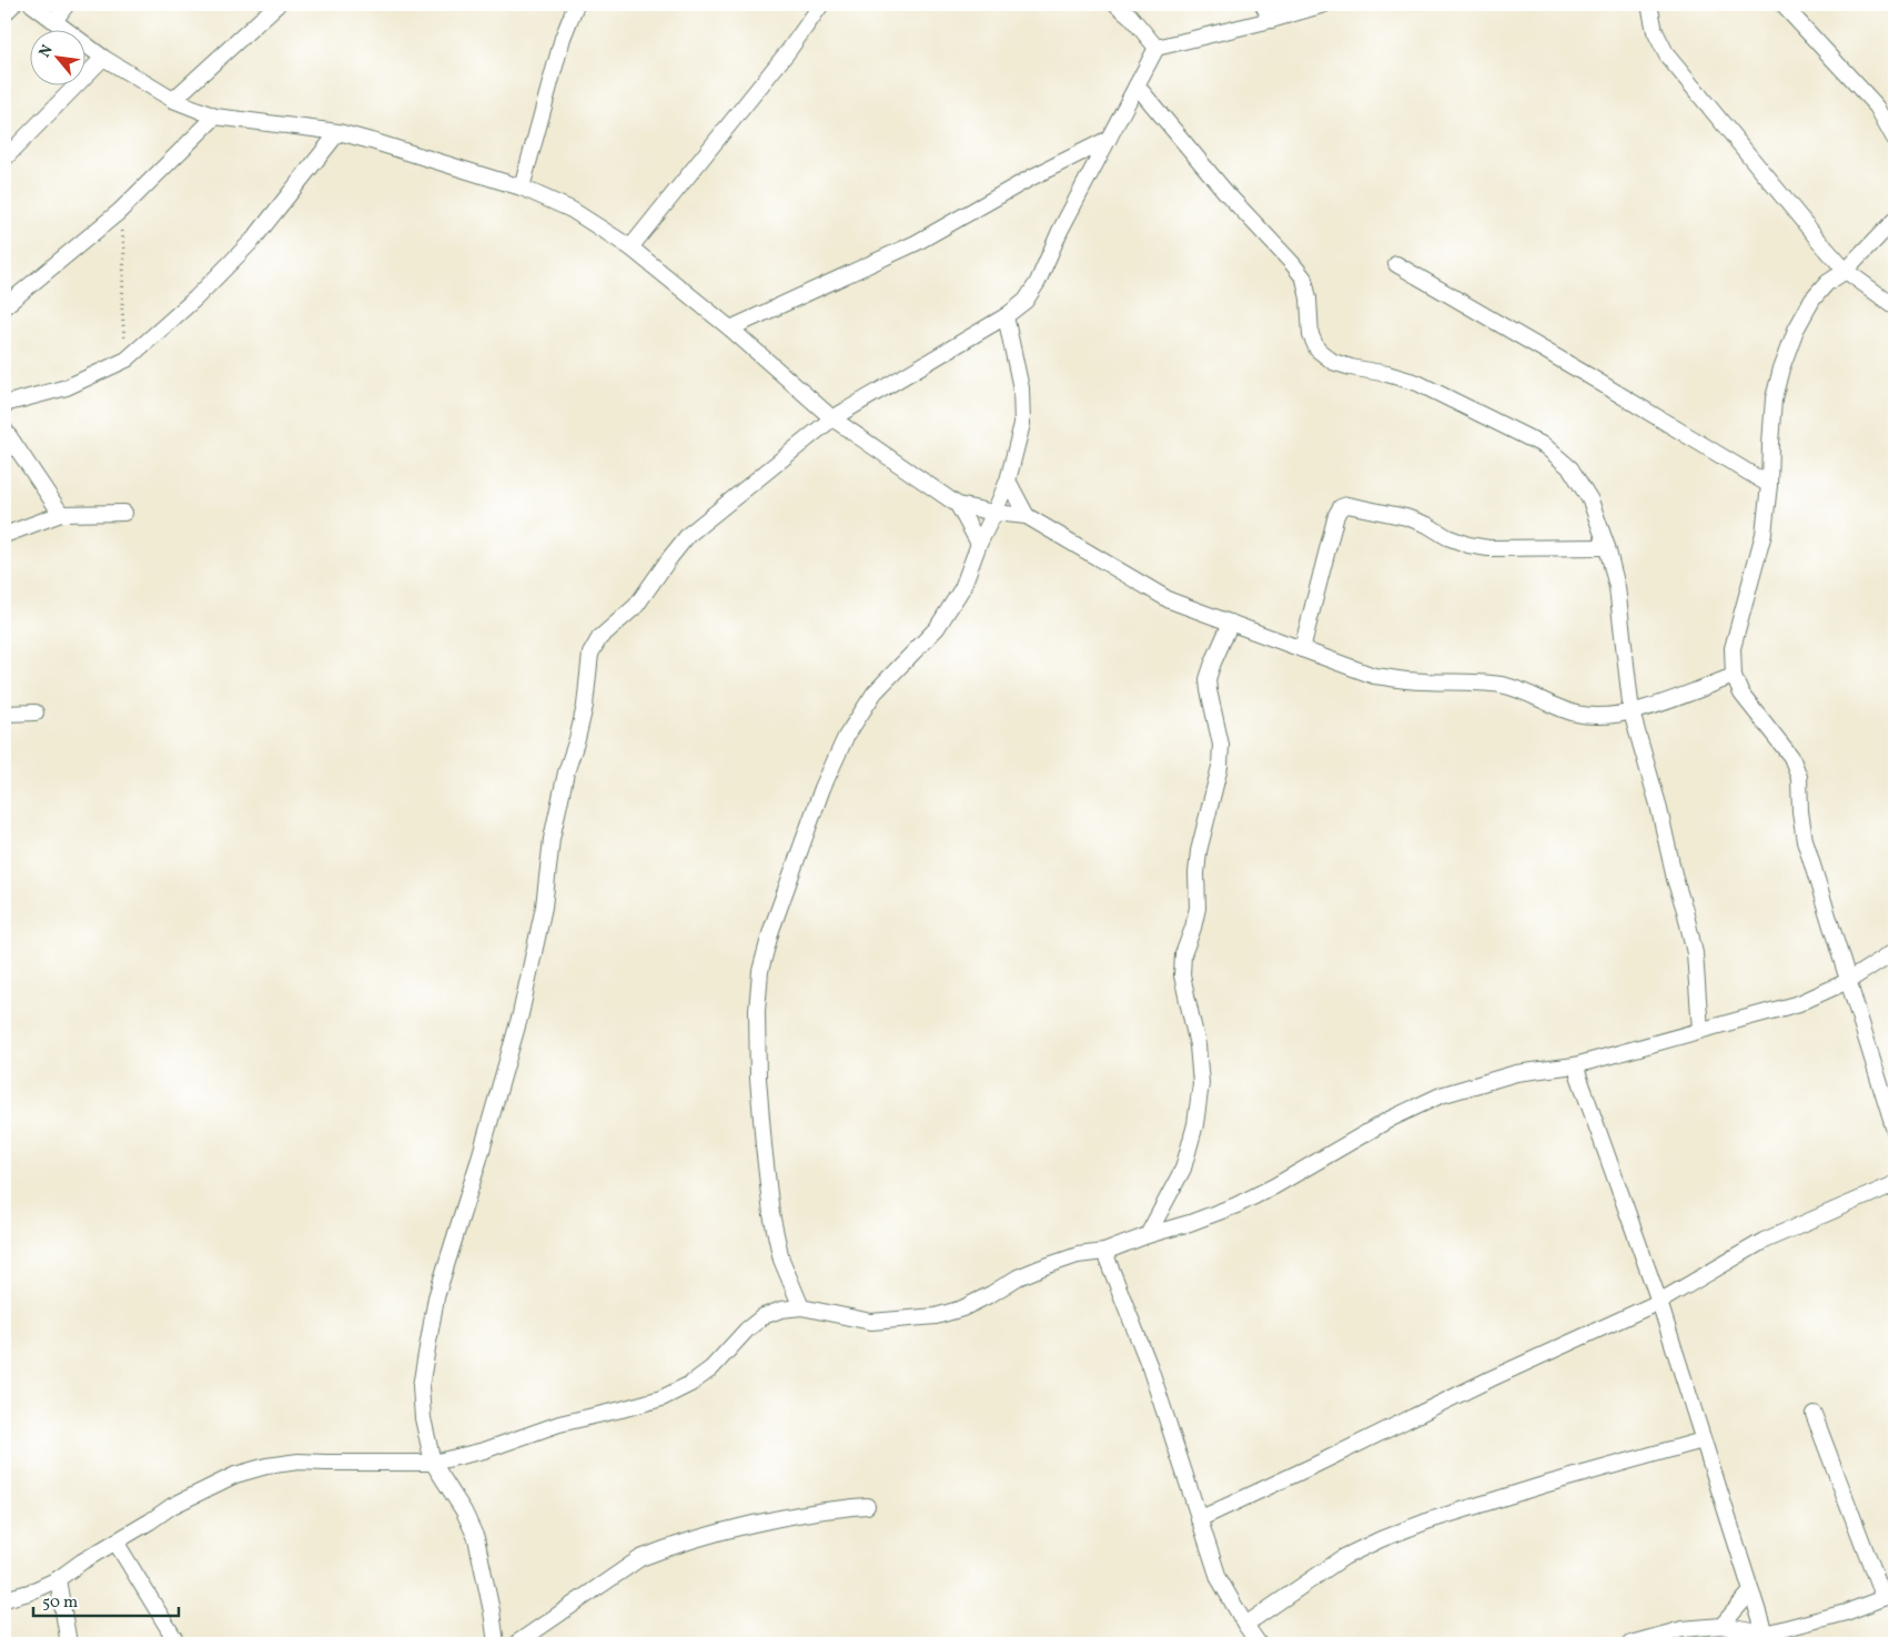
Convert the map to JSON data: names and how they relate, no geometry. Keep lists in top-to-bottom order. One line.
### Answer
{"scale_bar":"50 m","north":"top left"}
